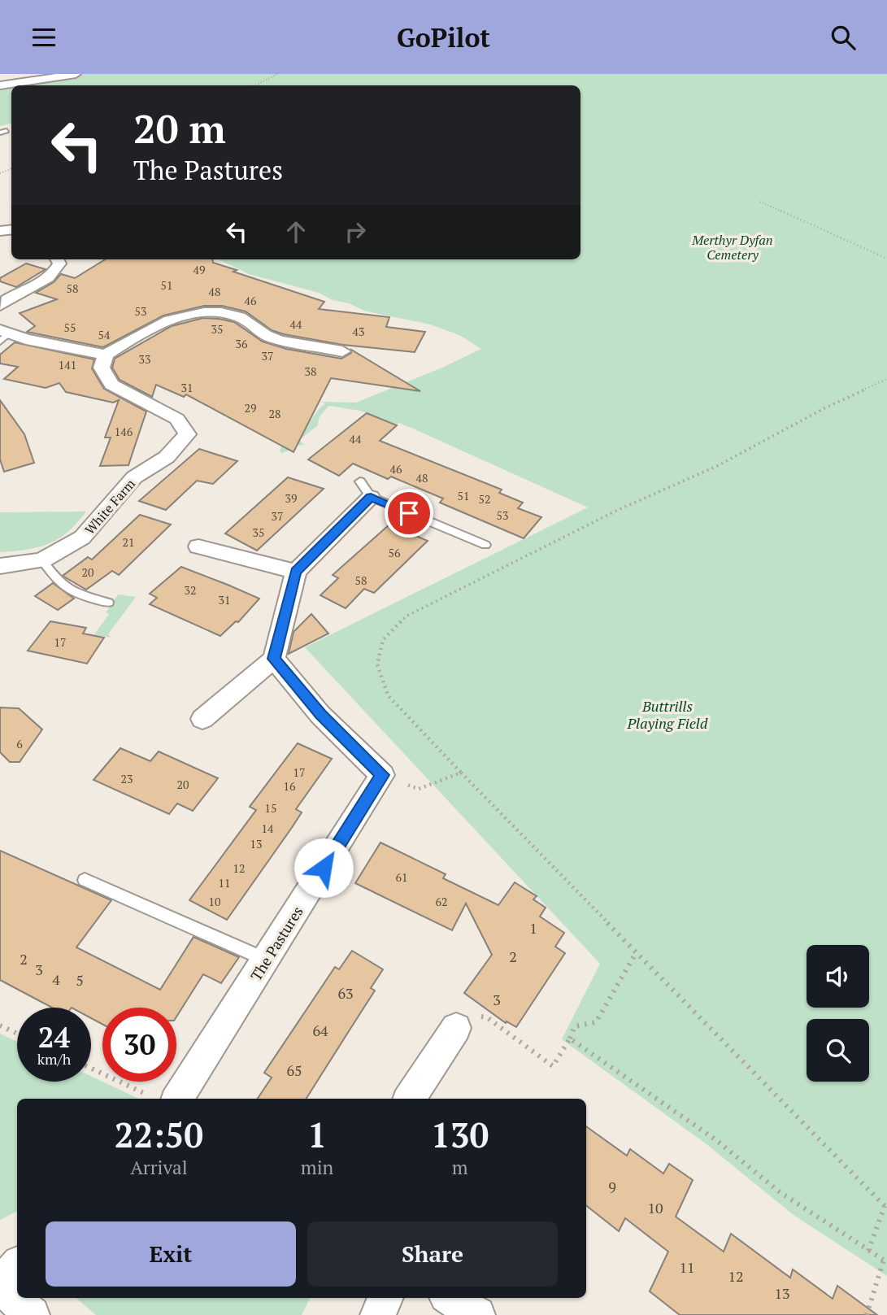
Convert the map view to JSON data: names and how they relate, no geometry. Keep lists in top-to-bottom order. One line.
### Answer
{"streets":{"street":["White Farm","The Pastures"]},"parks":["Merthyr Dyfan Cemetery","Buttrills Playing Field"],"house_numbers":["49","51","58","48","46","53","44","55","35","43","54","36","37","33","141","38","31","29","28","146","44","46","48","51","39","52","53","37","35","21","56","20","58","32","31","17","6","17","23","20","16","15","14","13","12","61","11","10","62","1","2","2","3","4","5","63","3","64","65","9","10","11","12","13"],"page":{"header":"GoPilot","turn":["20 m","The Pastures"],"speed":"24 km/h","limit":"30","eta":["22:50","Arrival","1","min","130","m"],"buttons":["Exit","Share"]}}
